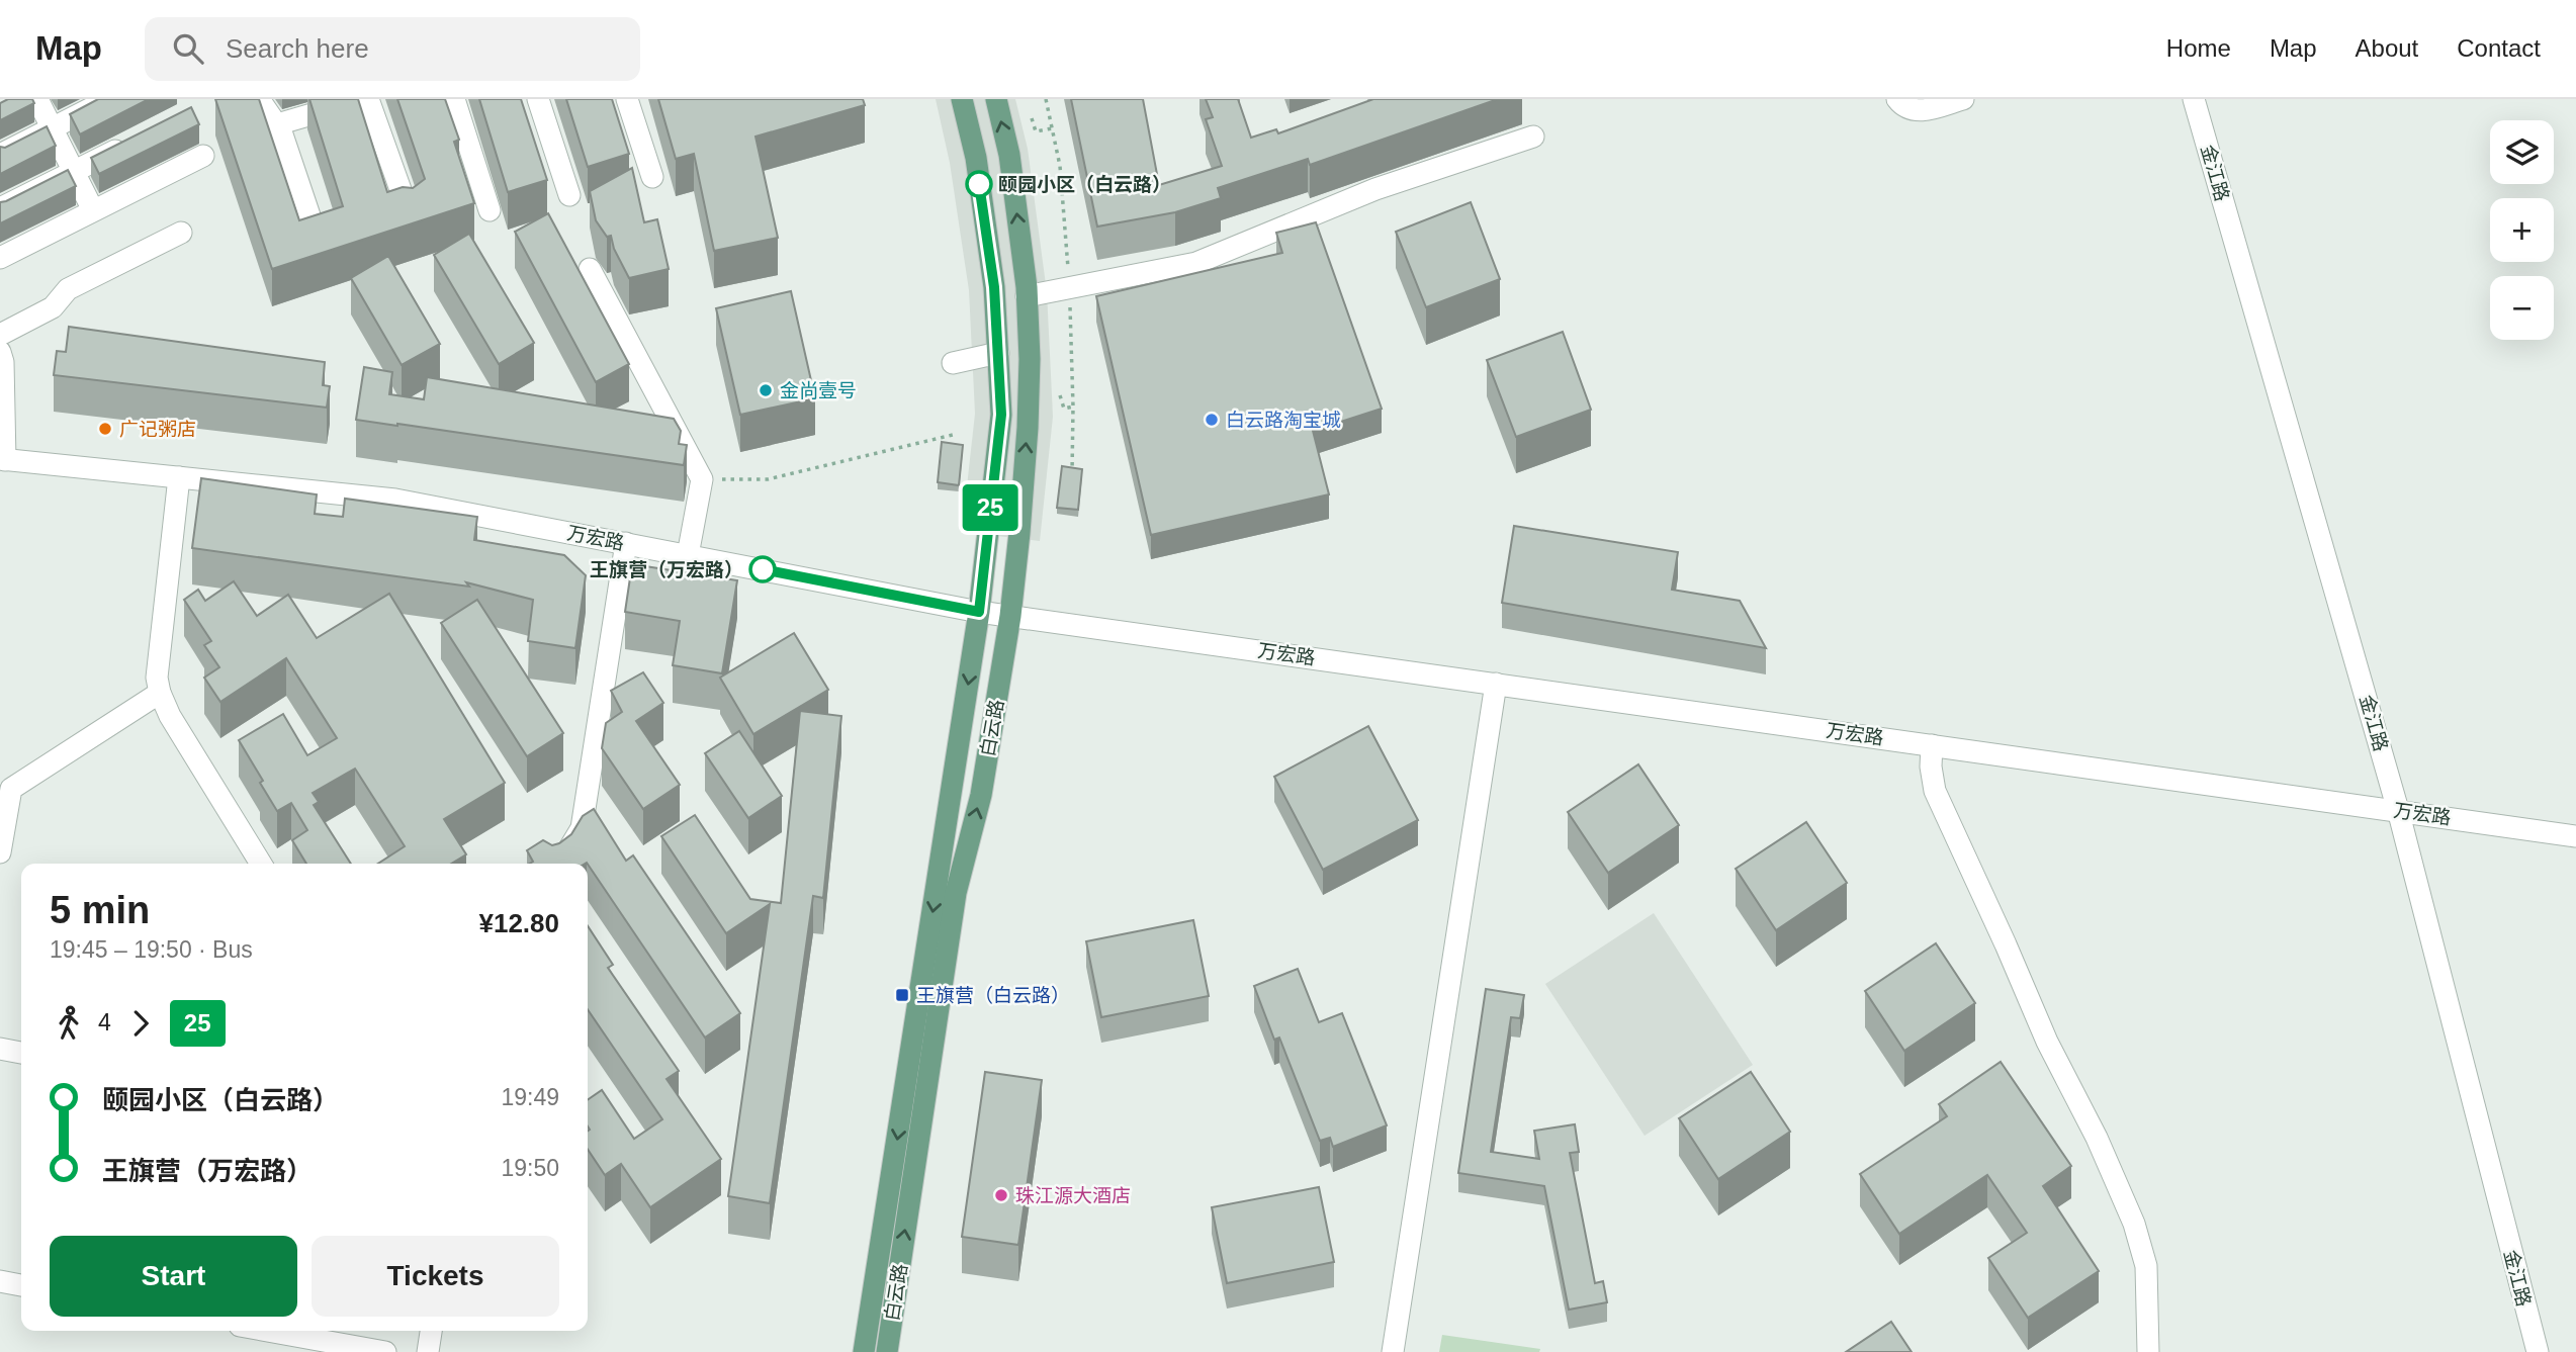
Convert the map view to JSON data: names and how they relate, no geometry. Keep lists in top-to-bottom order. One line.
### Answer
{"streets":{"main road":["白云路"],"street":["金江路","万宏路"]},"crossings":[["金江路","万宏路"],["万宏路","白云路"]],"places":{"other":["颐园小区（白云路）","金尚壹号","白云路淘宝城","广记粥店","王旗营（万宏路）","珠江源大酒店"],"transit":["王旗营（白云路）"]},"lines":["bus line 25"],"page":{"header":"Map","search":"Search here","nav":["Home","Map","About","Contact"],"on_map":"25","map_buttons":["+","−"],"heading":["5 min","19:45 – 19:50 · Bus","¥12.80"],"legs":["4","25"],"list":[{"name":"颐园小区（白云路）","value":"19:49"},{"name":"王旗营（万宏路）","value":"19:50"}],"buttons":["Start","Tickets"]}}
